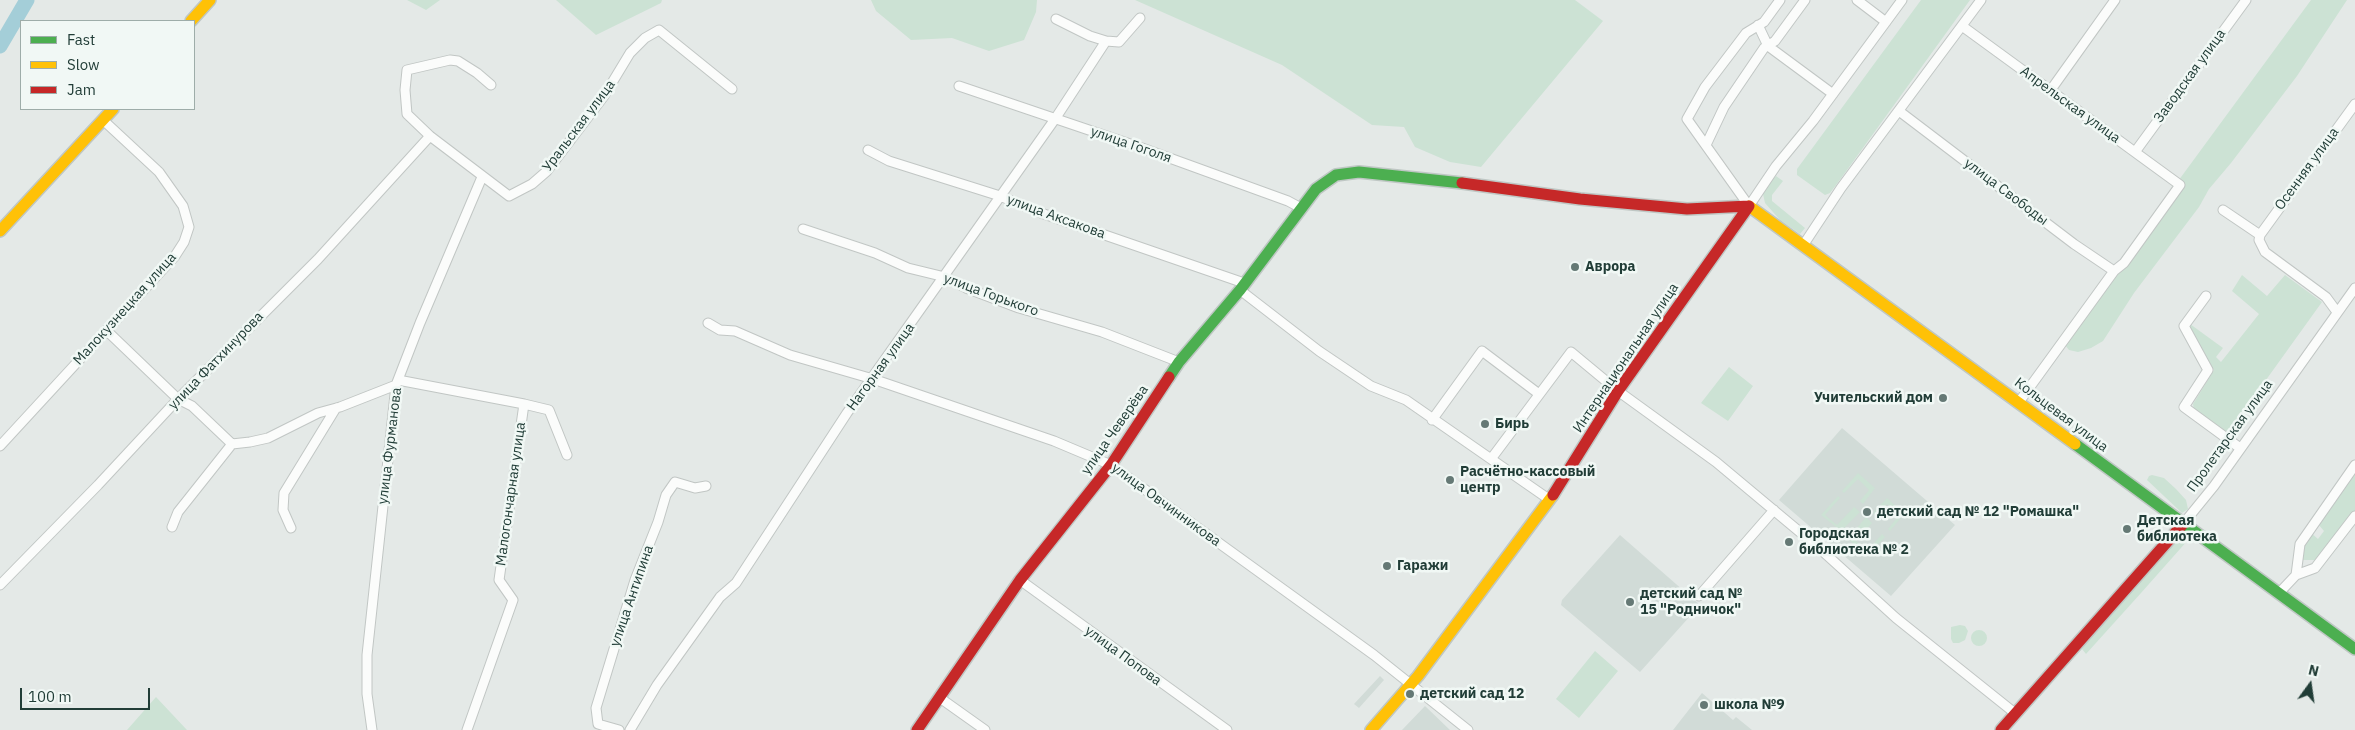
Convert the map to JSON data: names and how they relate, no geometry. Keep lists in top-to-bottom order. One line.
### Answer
{"streets":{"street":["Заводская улица","Апрельская улица","Уральская улица","улица Гоголя","Осенняя улица","улица Свободы","улица Аксакова","улица Горького","Малокузнецкая улица","Интернациональная улица","улица Фатхинурова","Нагорная улица","Кольцевая улица","улица Чеверёва","Пролетарская улица","улица Фурманова","Малогончарная улица","улица Овчинникова","улица Антипина","улица Попова"]},"crossings":[["Заводская улица","Апрельская улица"],["Апрельская улица","улица Свободы"],["Уральская улица","улица Фатхинурова"],["Уральская улица","улица Фурманова"],["улица Гоголя","Нагорная улица"],["улица Гоголя","улица Чеверёва"],["улица Аксакова","Интернациональная улица"],["улица Аксакова","Нагорная улица"],["улица Аксакова","улица Чеверёва"],["улица Горького","Нагорная улица"],["улица Горького","улица Чеверёва"],["Интернациональная улица","Кольцевая улица"],["Интернациональная улица","улица Чеверёва"],["Интернациональная улица","улица Овчинникова"],["Нагорная улица","улица Овчинникова"],["Кольцевая улица","улица Чеверёва"],["Кольцевая улица","Пролетарская улица"],["улица Чеверёва","улица Овчинникова"],["улица Чеверёва","улица Попова"],["улица Фурманова","Малогончарная улица"]],"places":["Аврора","Учительский дом","Бирь","Расчётно-кассовый центр","детский сад № 12 \"Ромашка\"","Детская библиотека","Городская библиотека № 2","Гаражи","детский сад № 15 \"Родничок\"","детский сад 12","школа №9"],"legend":["Fast","Slow","Jam"],"scale_bar":"100 m","north":"top"}
